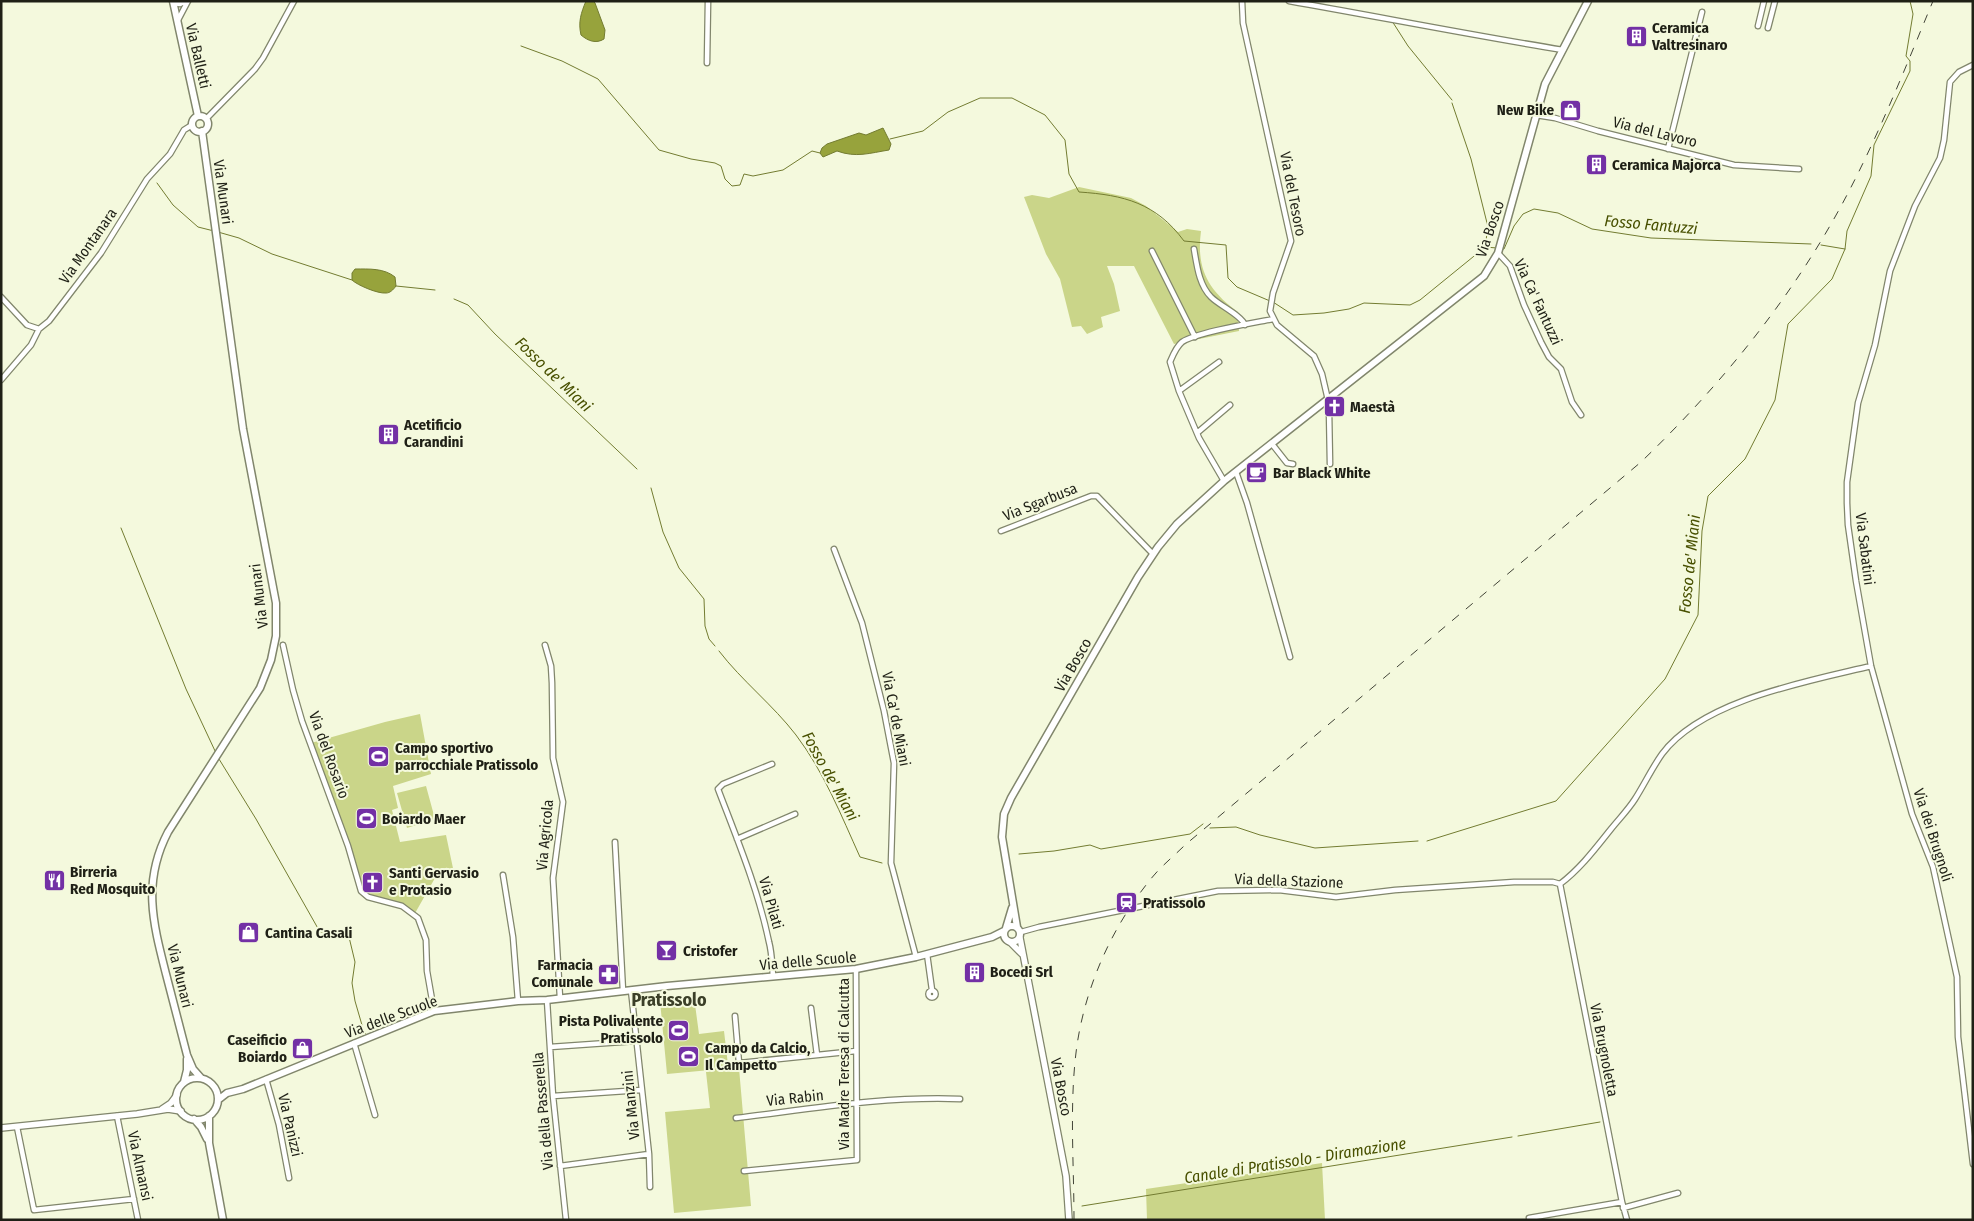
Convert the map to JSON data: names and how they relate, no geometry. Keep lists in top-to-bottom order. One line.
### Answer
{"streets":{"main road":["Via Balletti","Via Munari","Via Bosco","Via delle Scuole"],"street":["Via del Lavoro","Via del Tesoro","Via Montanara","Via Ca' Fantuzzi","Via Sgarbusa","Via Sabatini","Via Ca' de Miani","Via del Rosario","Via Agricola","Via dei Brugnoli","Via della Stazione","Via Pilati","Via Brugnoletta","Via Madre Teresa di Calcutta","Via Rabin","Via Manzini","Via della Passerella","Via Panizzi","Via Almansi"]},"crossings":[["Via Balletti","Via Munari"],["Via Balletti","Via Montanara"],["Via del Lavoro","Via Bosco"],["Via Munari","Via Montanara"],["Via Munari","Via delle Scuole"],["Via Bosco","Via Ca' Fantuzzi"],["Via Bosco","Via Sgarbusa"],["Via Bosco","Via della Stazione"],["Via Bosco","Via delle Scuole"],["Via Sabatini","Via dei Brugnoli"],["Via Ca' de Miani","Via delle Scuole"],["Via del Rosario","Via delle Scuole"],["Via Agricola","Via delle Scuole"],["Via della Stazione","Via delle Scuole"],["Via della Stazione","Via Brugnoletta"],["Via Pilati","Via delle Scuole"],["Via delle Scuole","Via Madre Teresa di Calcutta"],["Via delle Scuole","Via Manzini"],["Via delle Scuole","Via della Passerella"],["Via delle Scuole","Via Panizzi"],["Via Madre Teresa di Calcutta","Via Rabin"]],"districts":["Pratissolo"],"water":["Fosso Fantuzzi","Fosso de' Miani","Canale di Pratissolo - Diramazione"],"places":{"building":["Ceramica Valtresinaro","Ceramica Majorca","Acetificio Carandini","Bocedi Srl"],"shop":["New Bike","Cantina Casali","Caseificio Boiardo"],"church":["Maestà","Santi Gervasio e Protasio"],"cafe":["Bar Black White"],"sports":["Campo sportivo parrocchiale Pratissolo","Boiardo Maer","Pista Polivalente Pratissolo","Campo da Calcio, Il Campetto"],"restaurant":["Birreria Red Mosquito"],"station":["Pratissolo"],"bar":["Cristofer"],"pharmacy":["Farmacia Comunale"]}}
